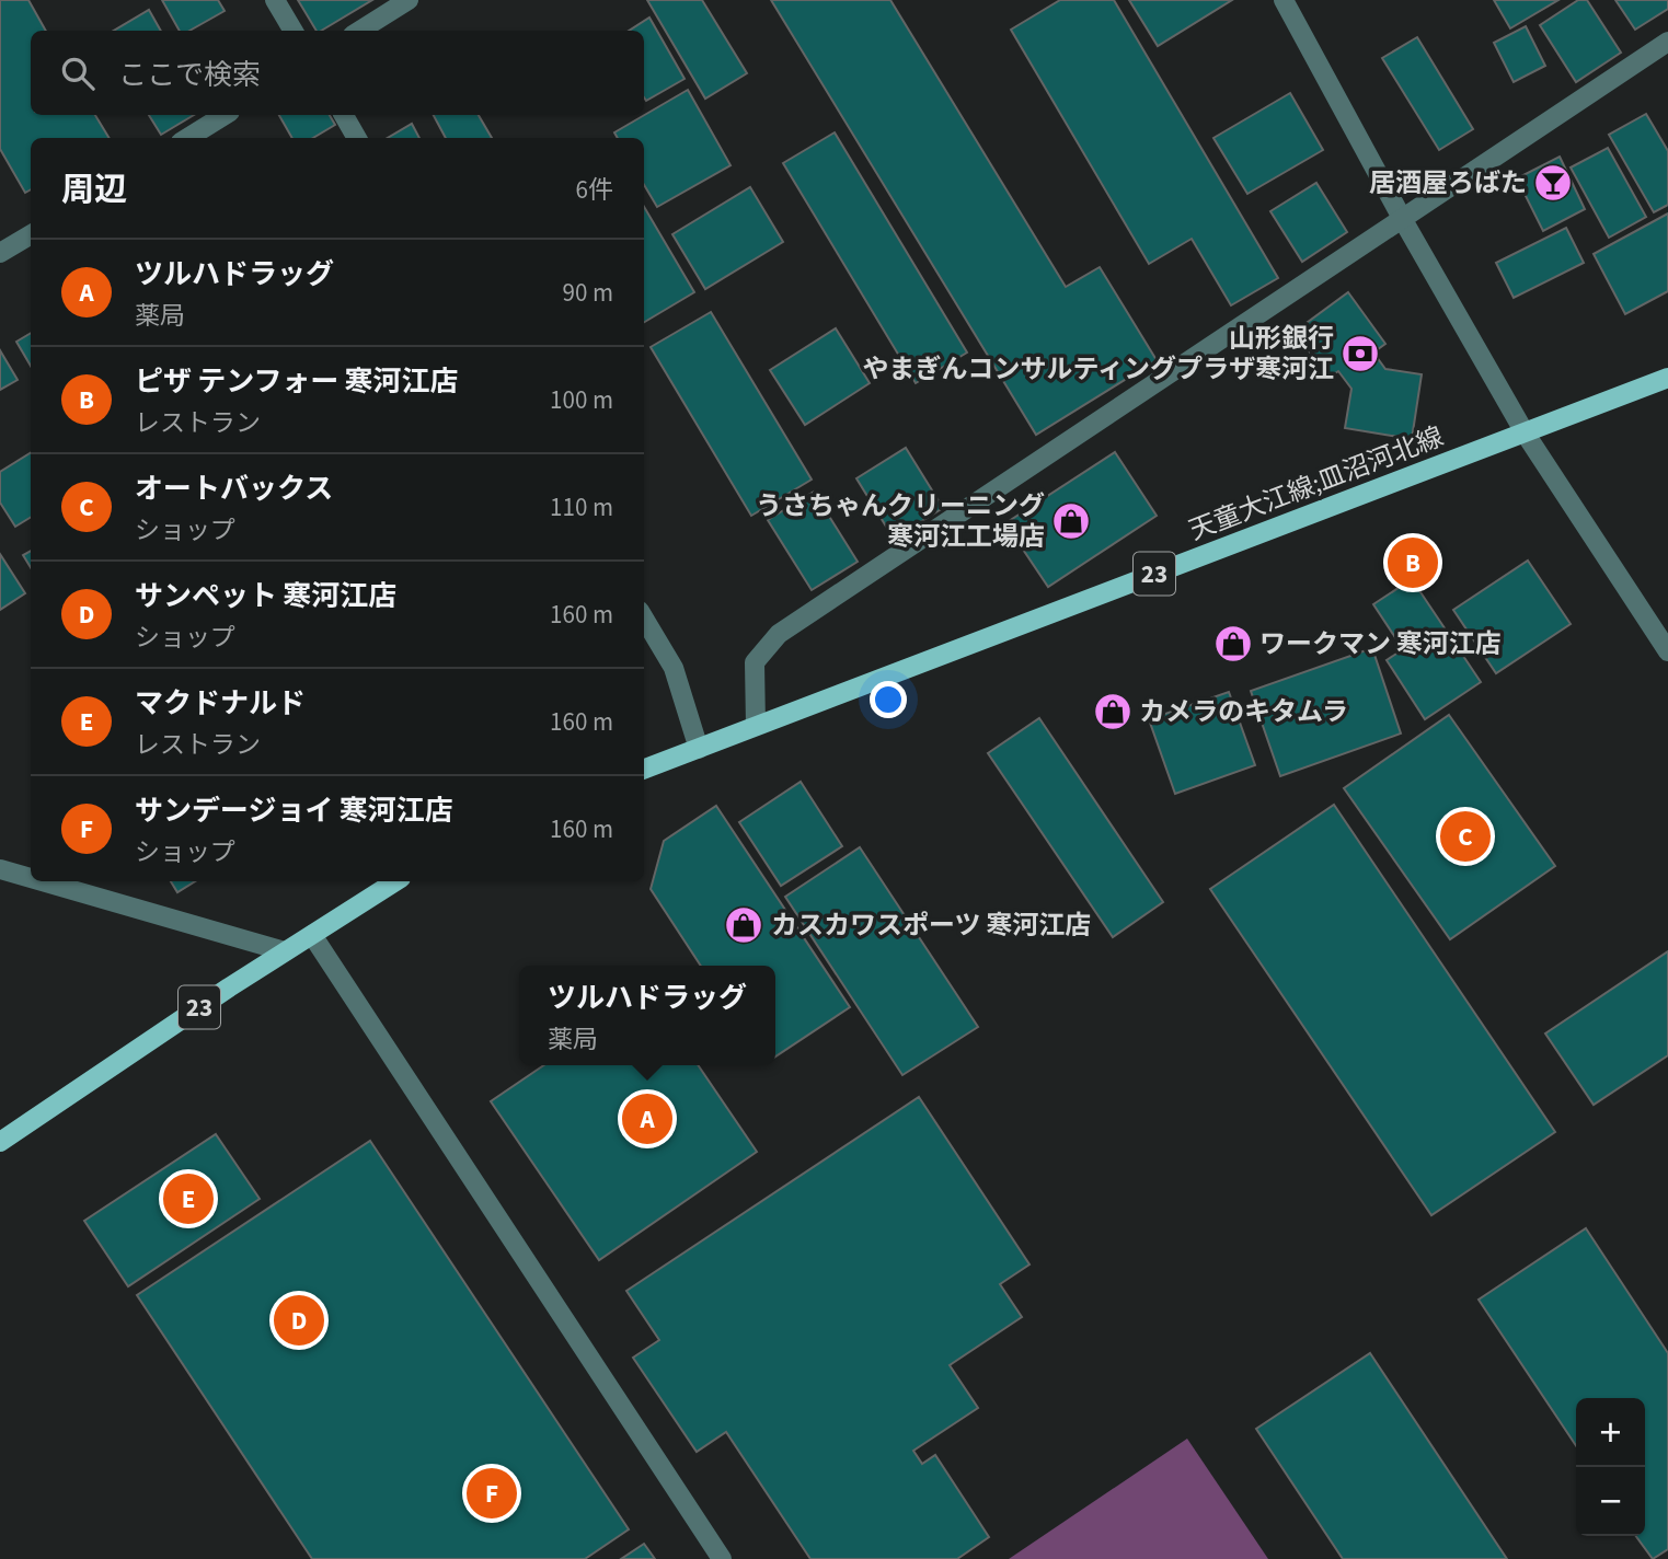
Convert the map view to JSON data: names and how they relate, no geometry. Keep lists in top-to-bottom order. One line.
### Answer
{"streets":{"main road":["天童大江線;皿沼河北線","23"]},"places":{"bar":["居酒屋ろばた"],"bank":["山形銀行 やまぎんコンサルティングプラザ寒河江"],"shop":["うさちゃんクリーニング 寒河江工場店","ワークマン 寒河江店","カメラのキタムラ","カスカワスポーツ 寒河江店"]},"page":{"search":"ここで検索","heading":["周辺","6件"],"list":[{"mark":"A","name":"ツルハドラッグ","note":"薬局","value":"90 m"},{"mark":"B","name":"ピザ テンフォー 寒河江店","note":"レストラン","value":"100 m"},{"mark":"C","name":"オートバックス","note":"ショップ","value":"110 m"},{"mark":"D","name":"サンペット 寒河江店","note":"ショップ","value":"160 m"},{"mark":"E","name":"マクドナルド","note":"レストラン","value":"160 m"},{"mark":"F","name":"サンデージョイ 寒河江店","note":"ショップ","value":"160 m"}],"pins":["B","C","A","E","D","F"],"popup":["ツルハドラッグ","薬局"],"map_buttons":["+","−"]}}
